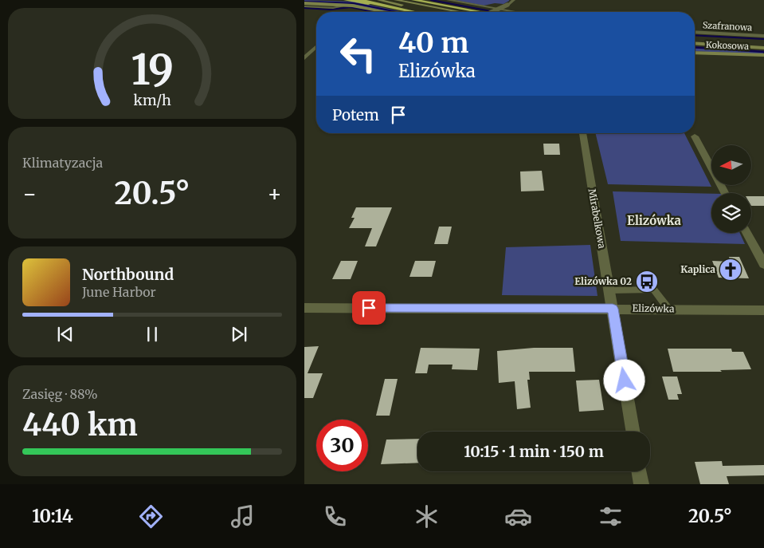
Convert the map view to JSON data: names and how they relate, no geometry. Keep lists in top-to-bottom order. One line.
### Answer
{"streets":{"main road":["Kokosowa"],"street":["Szafranowa","Mirabelkowa","Elizówka"]},"crossings":[["Mirabelkowa","Elizówka"]],"districts":["Elizówka"],"places":{"church":["Kaplica"],"bus stop":["Elizówka 02"]},"north":"left","page":{"turn":["40 m","Elizówka"],"then":"Potem","tile":["Klimatyzacja",["Zasięg · 88%","440 km"]],"heat":["−","20.5°","+"],"song":["Northbound","June Harbor"],"limit":"30","trip":"10:15 · 1 min · 150 m","tabs":["10:14","20.5°"],"gauge":["19","km/h"]}}
